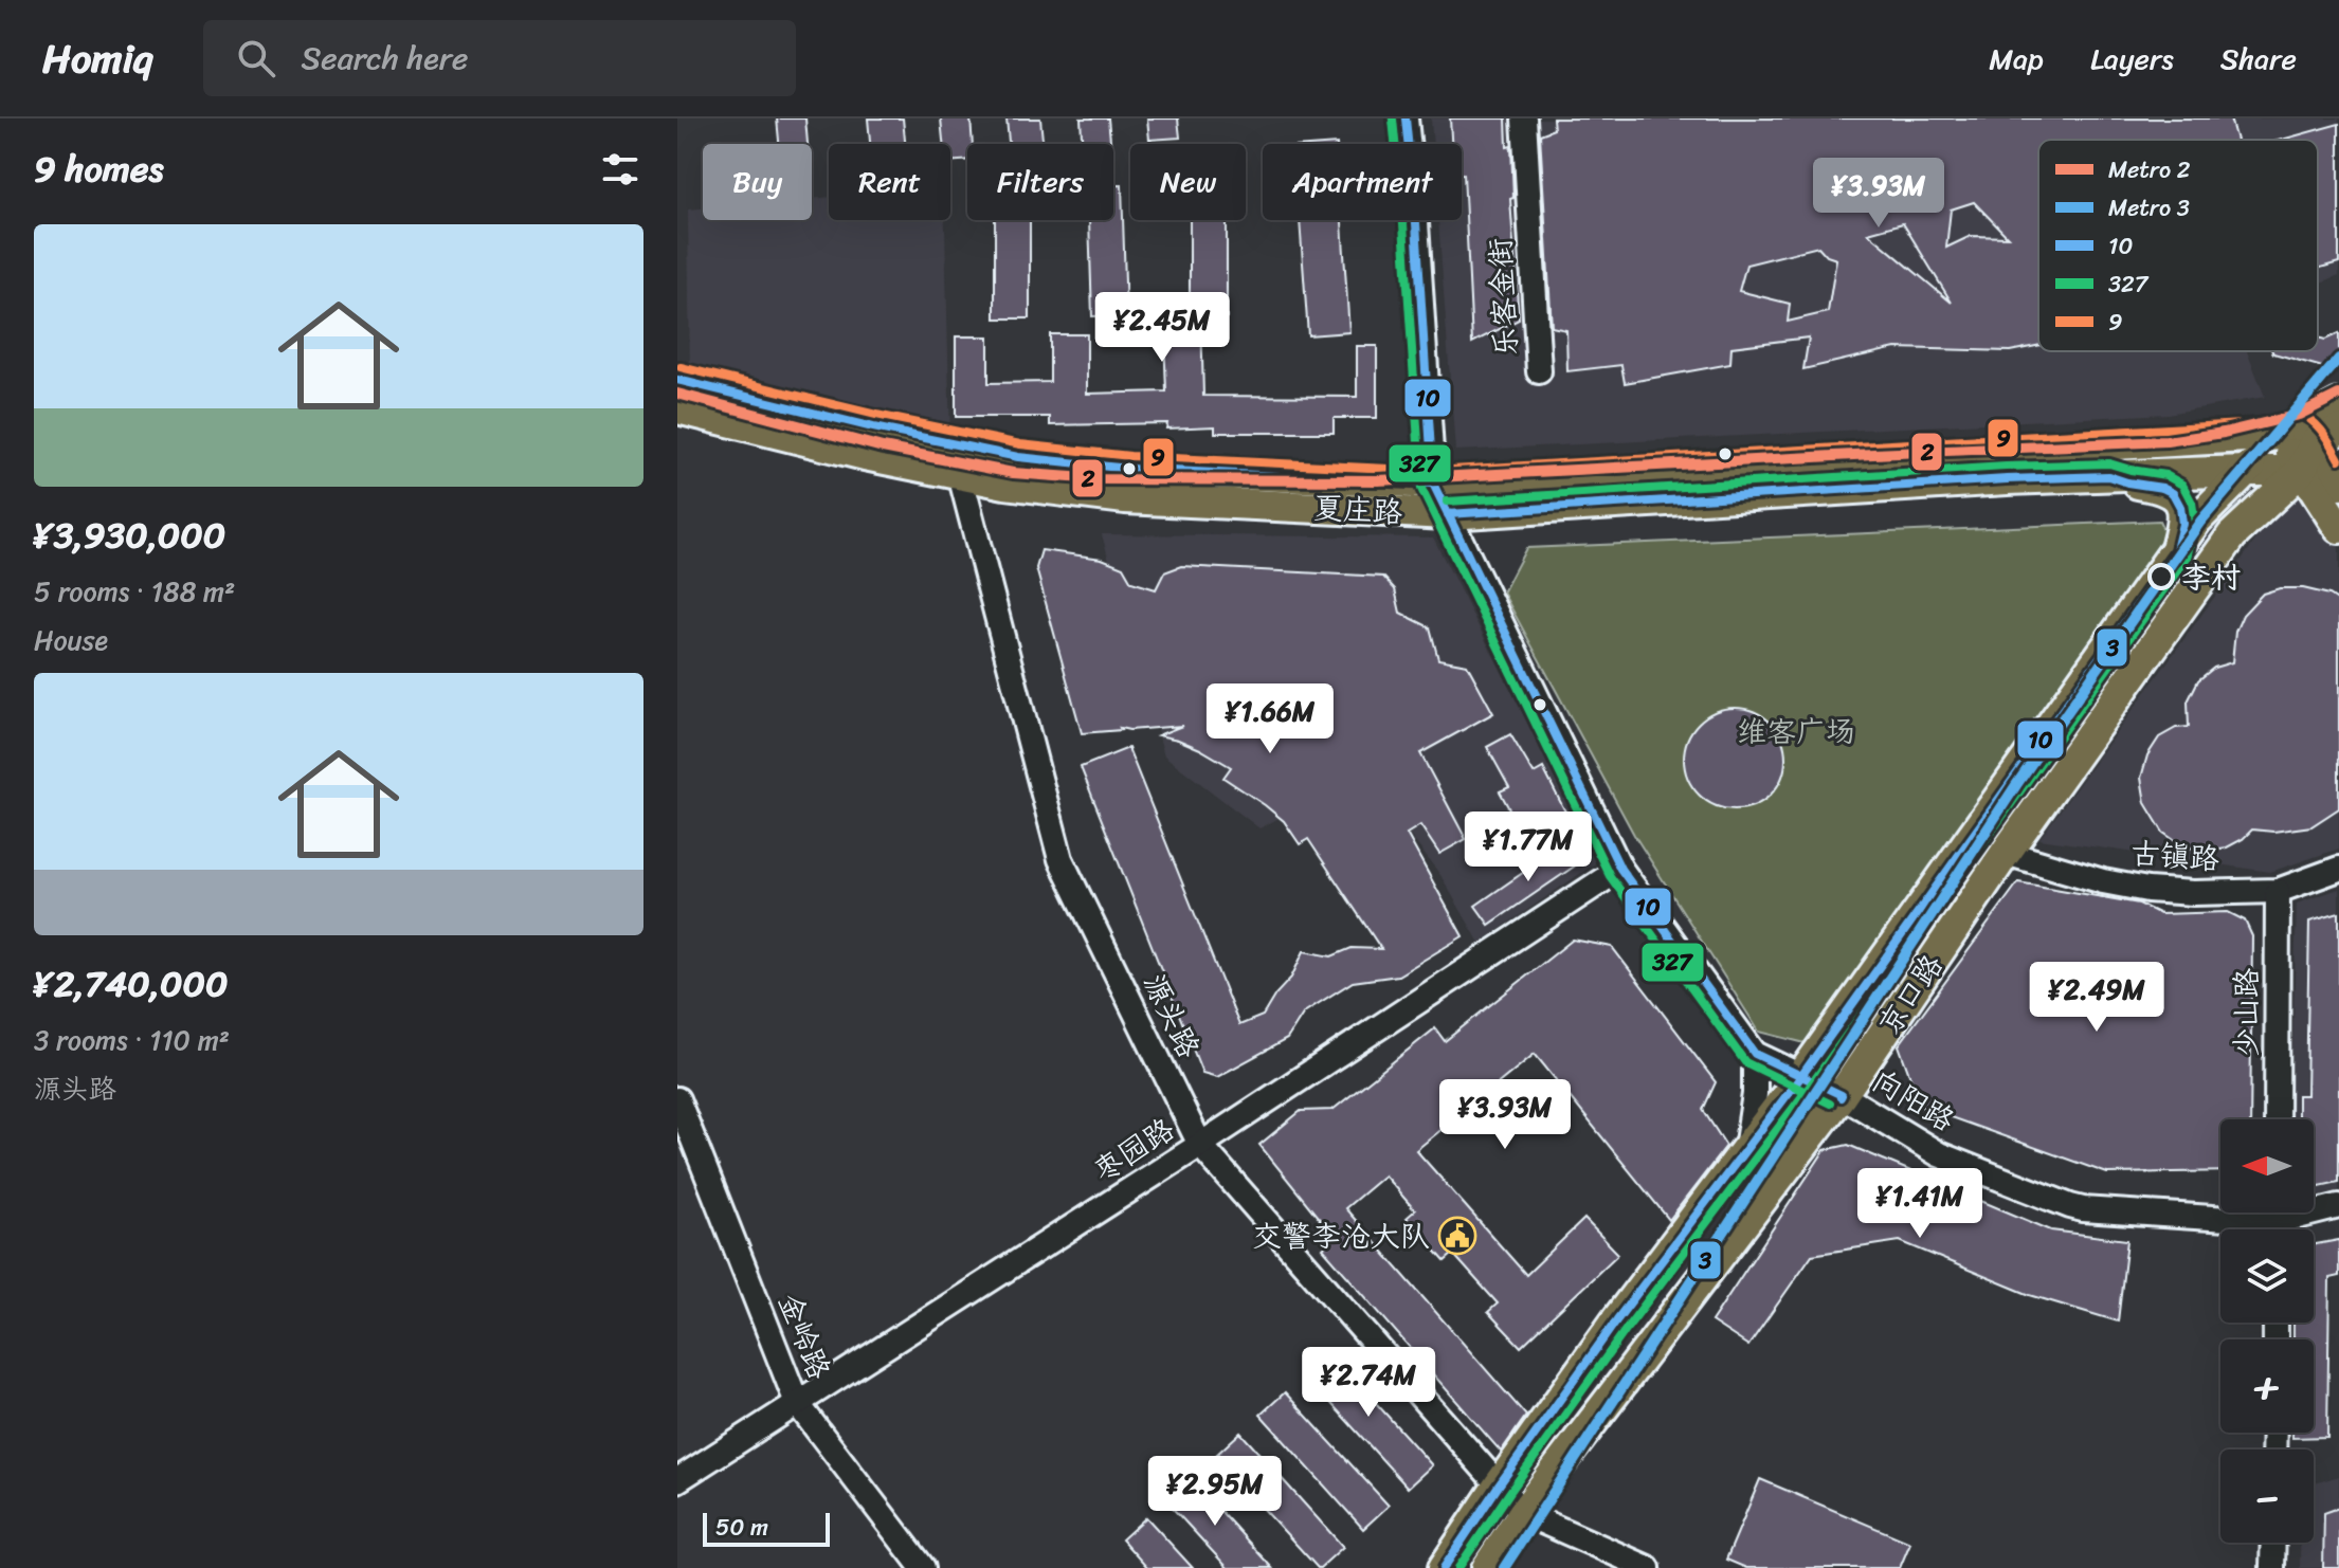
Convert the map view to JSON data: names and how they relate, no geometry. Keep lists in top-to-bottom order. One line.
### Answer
{"streets":{"main road":["夏庄路","京口路"],"street":["乐客金街","古镇路","少山路","源头路","向阳路","枣园路","金岭路"]},"crossings":[["夏庄路","京口路"],["夏庄路","源头路"],["夏庄路","向阳路"],["古镇路","京口路"],["古镇路","少山路"],["京口路","源头路"],["京口路","向阳路"],["源头路","枣园路"],["向阳路","枣园路"],["枣园路","金岭路"]],"parks":["维客广场"],"places":{"other":["李村"],"public building":["交警李沧大队"]},"lines":["transit line 10","transit line 327","metro line 3","transit line 9","metro line 2"],"legend":["Metro 2","Metro 3","10","327","9"],"scale_bar":"50 m","north":"left","page":{"header":"Homiq","search":"Search here","nav":["Map","Layers","Share"],"heading":"9 homes","chip":["Buy","Rent","Filters","New","Apartment"],"price":["¥3.93M","¥2.45M","¥1.66M","¥1.77M","¥2.49M","¥3.93M","¥1.41M","¥2.74M","¥2.95M"],"list":[{"name":"¥3,930,000","note":"5 rooms · 188 m² · House"},{"name":"¥2,740,000","note":"3 rooms · 110 m² · 源头路"}],"map_buttons":["+","−"],"scale":"50 m"}}
